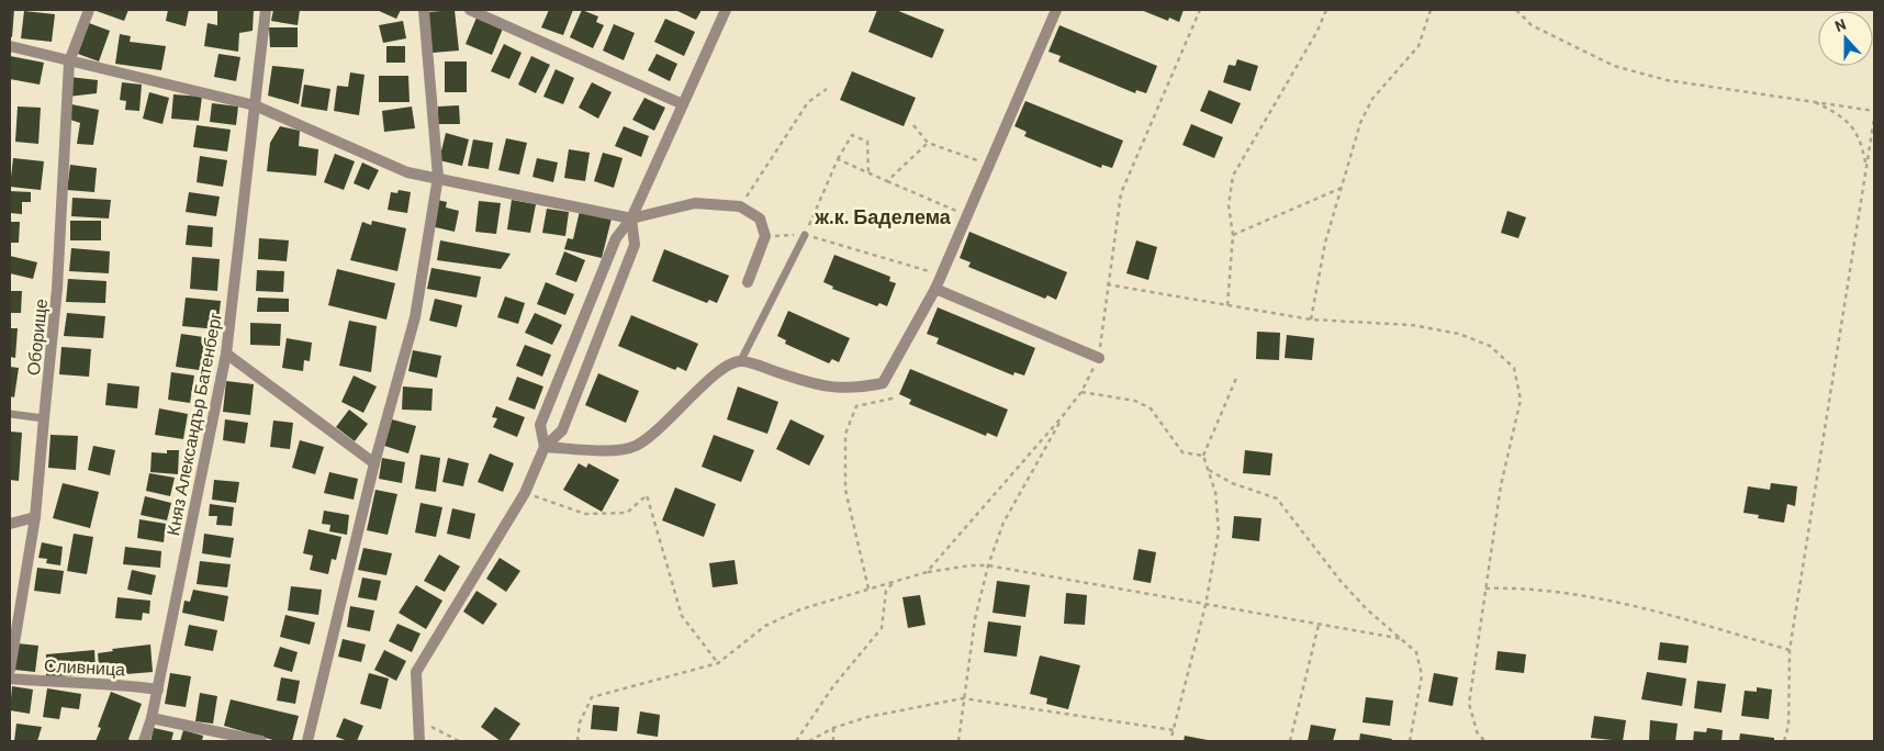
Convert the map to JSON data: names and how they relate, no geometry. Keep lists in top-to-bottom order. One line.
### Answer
{"streets":{"street":["Оборище","Княз Александър Батенберг","Сливница"]},"crossings":[["Княз Александър Батенберг","Сливница"]],"districts":["ж.к. Баделема"],"north":"top"}
